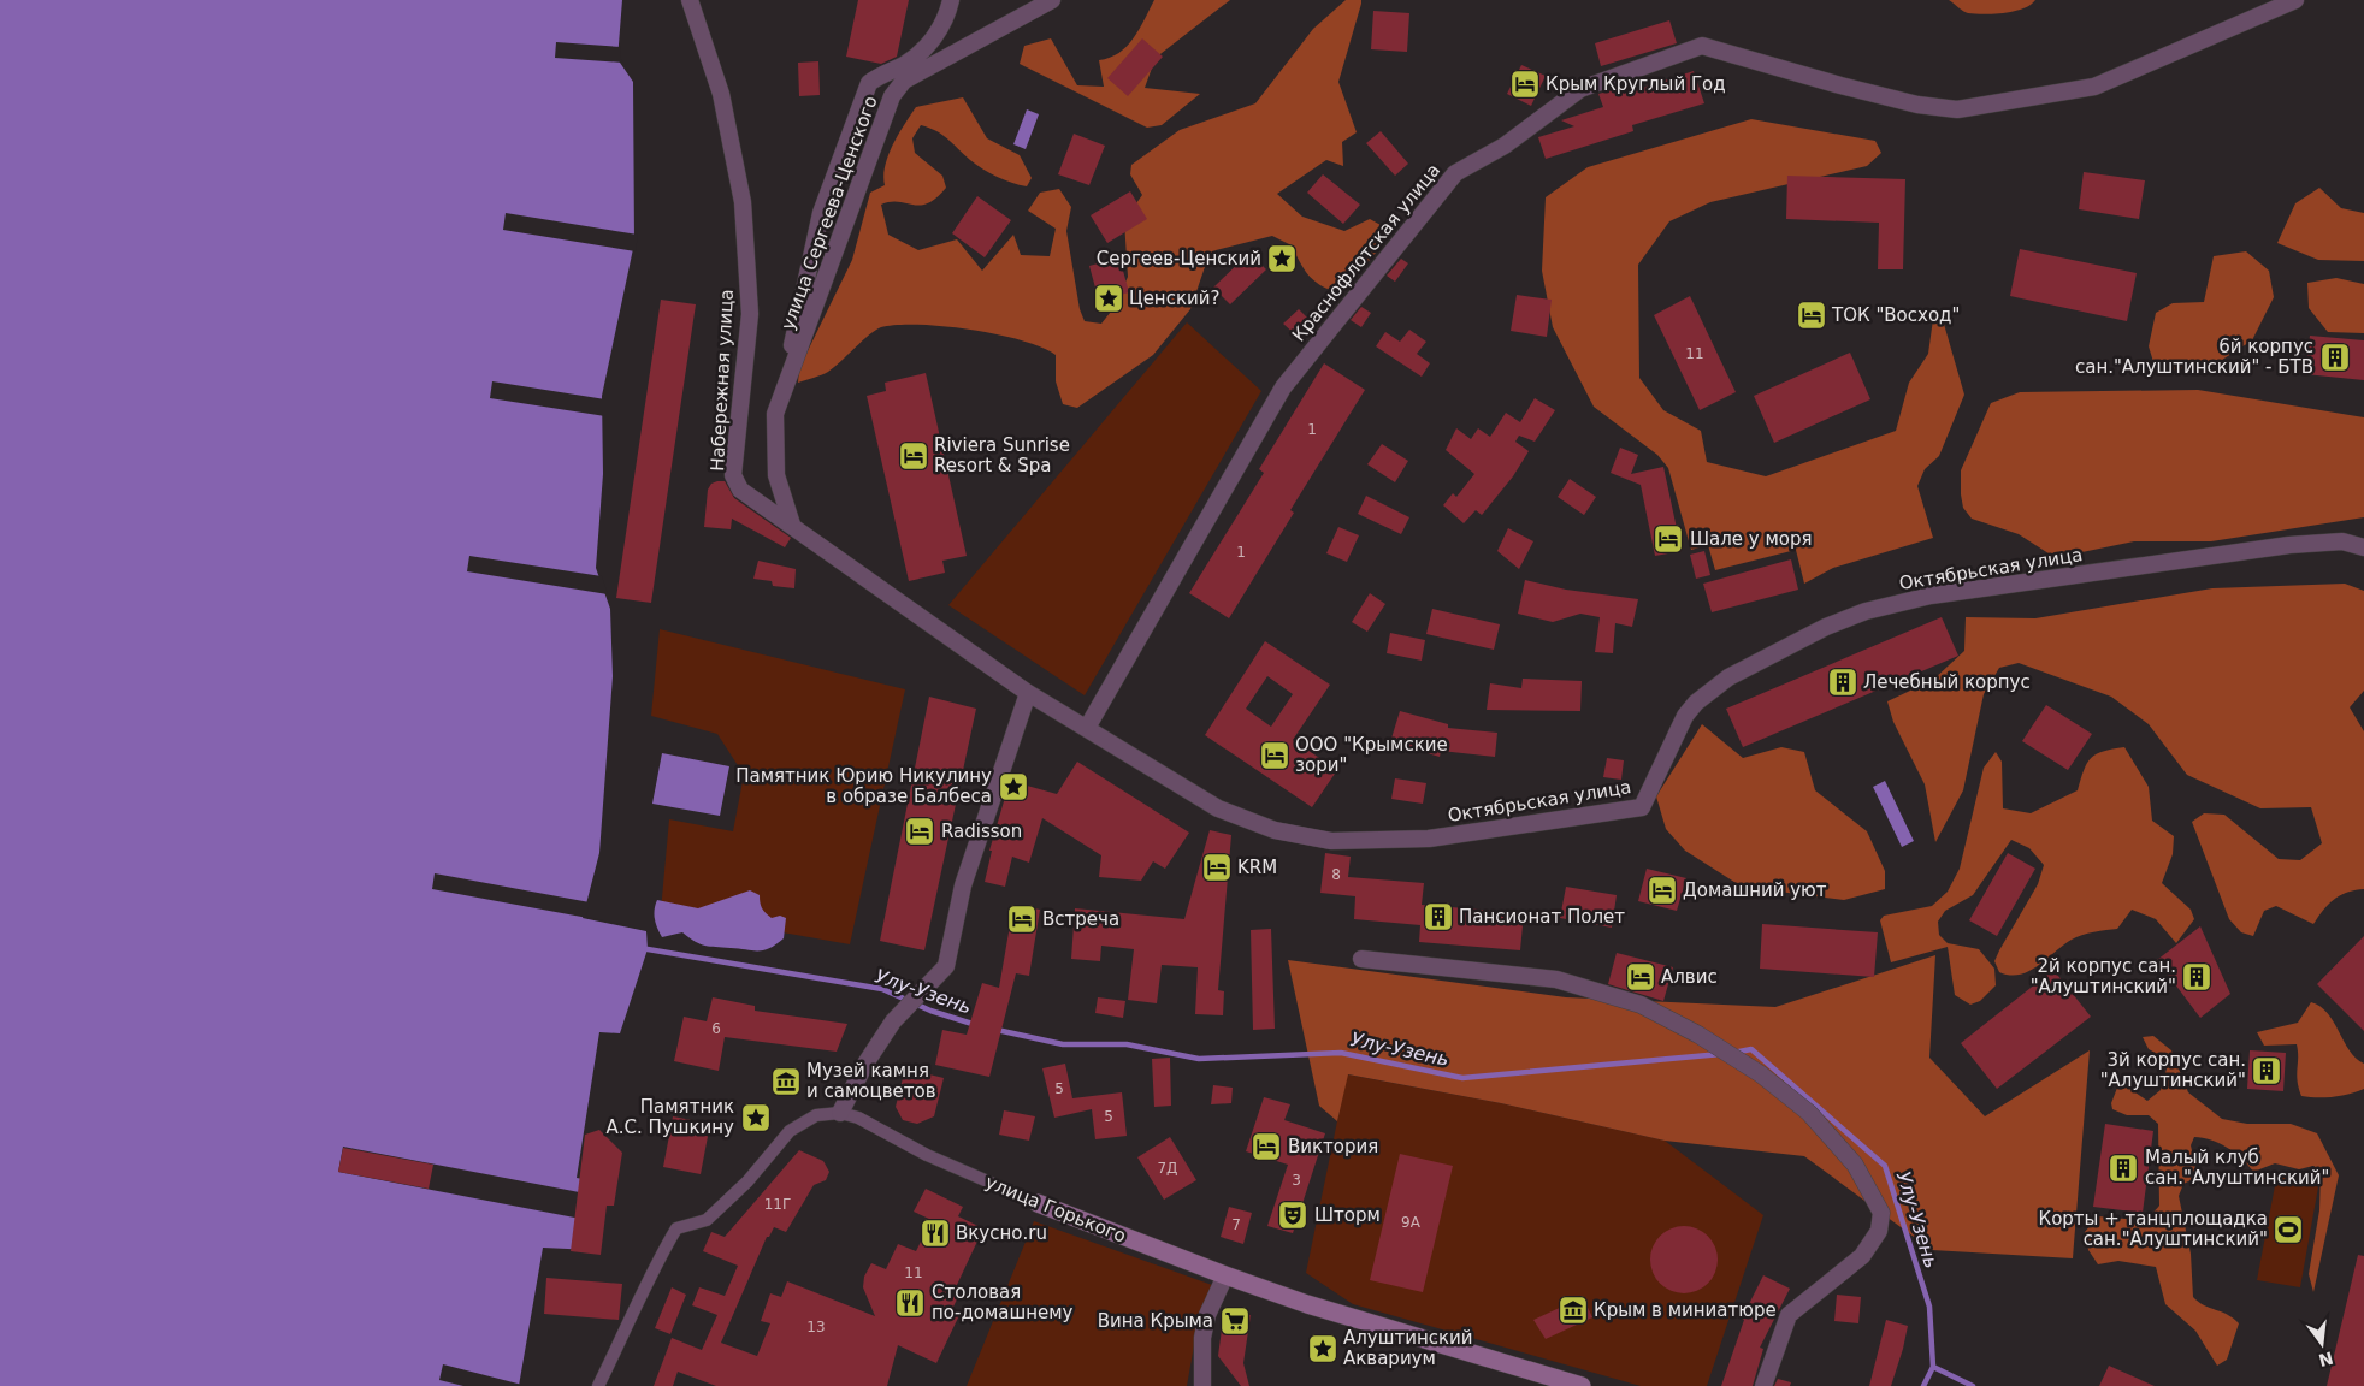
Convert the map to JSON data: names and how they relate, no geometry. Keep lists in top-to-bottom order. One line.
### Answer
{"streets":{"main road":["улица Горького"],"street":["улица Сергеева-Ценского","Краснофлотская улица","Набережная улица","Октябрьская улица"]},"crossings":[["улица Сергеева-Ценского","Набережная улица"],["Краснофлотская улица","Октябрьская улица"],["Набережная улица","Октябрьская улица"]],"water":["Улу-Узень"],"places":{"hotel":["Крым Круглый Год","ТОК \"Восход\"","Riviera Sunrise Resort & Spa","Шале у моря","ООО \"Крымские зори\"","Radisson","KRM","Домашний уют","Встреча","Алвис","Виктория"],"place":["Сергеев-Ценский","Ценский?","Памятник Юрию Никулину в образе Балбеса","Памятник А.С. Пушкину","Алуштинский Аквариум"],"building":["6й корпус сан.\"Алуштинский\" - БТВ","Лечебный корпус","Пансионат Полет","2й корпус сан. \"Алуштинский\"","3й корпус сан. \"Алуштинский\"","Малый клуб сан.\"Алуштинский\""],"museum":["Музей камня и самоцветов","Крым в миниатюре"],"theatre":["Шторм"],"sports":["Корты + танцплощадка сан.\"Алуштинский\""],"restaurant":["Вкусно.ru","Столовая по-домашнему"],"supermarket":["Вина Крыма"]},"house_numbers":["11","1","1","8","6","5","5","7Д","3","11Г","9А","7","11","13"],"north":"bottom"}
